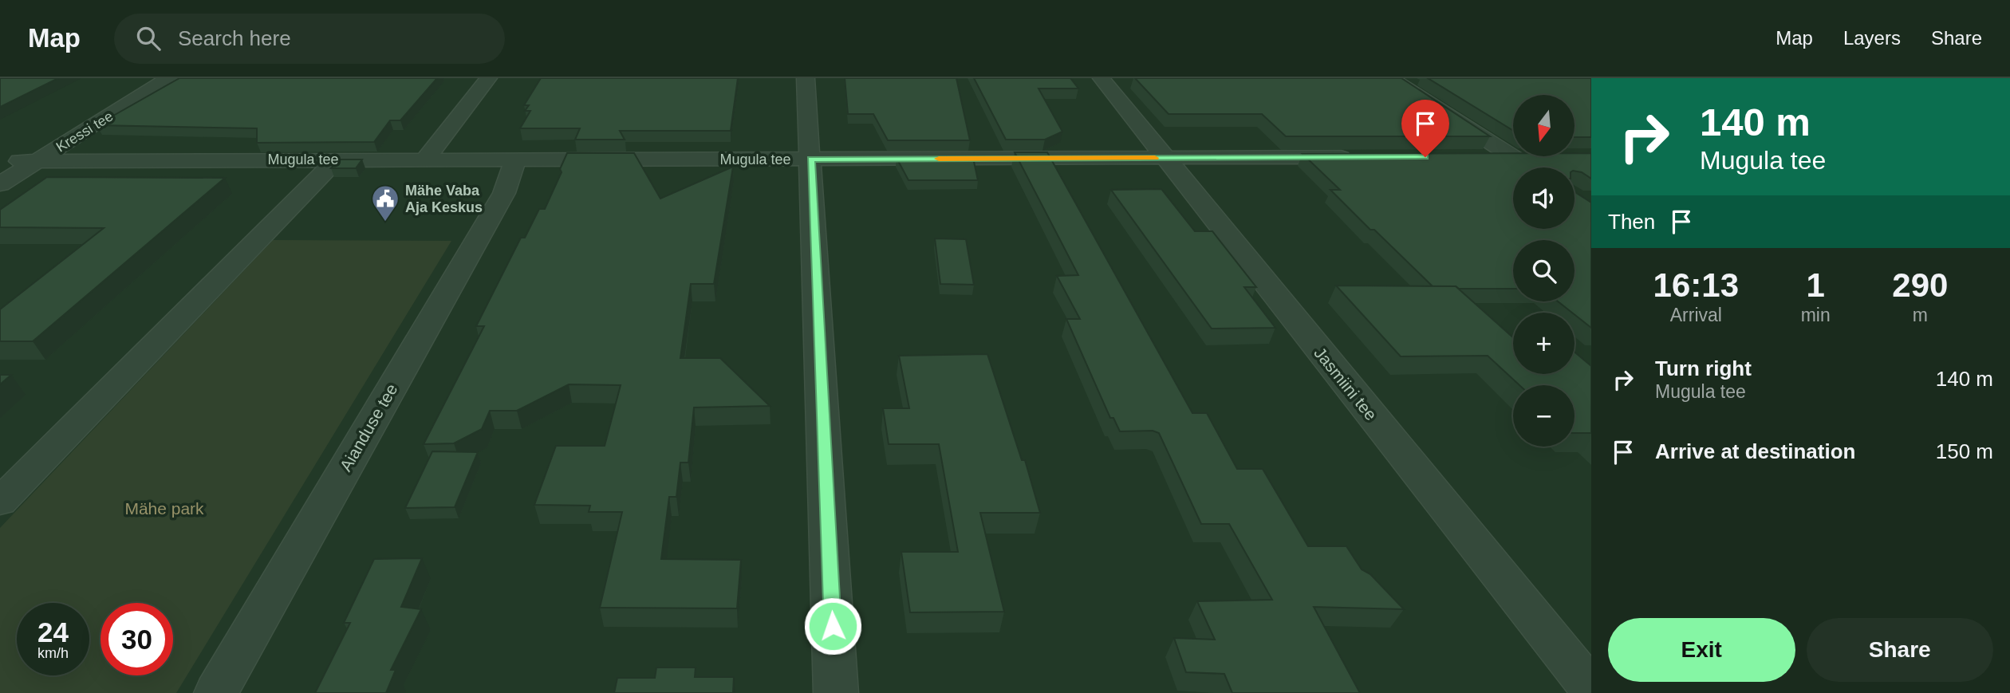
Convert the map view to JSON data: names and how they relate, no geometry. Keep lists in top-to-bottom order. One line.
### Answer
{"streets":{"street":["Kressi tee","Mugula tee","Jasmiini tee","Aianduse tee"]},"crossings":[["Kressi tee","Mugula tee"],["Mugula tee","Jasmiini tee"],["Mugula tee","Aianduse tee"]],"parks":["Mähe park"],"places":{"public building":["Mähe Vaba Aja Keskus"]},"north":"bottom","page":{"header":"Map","search":"Search here","nav":["Map","Layers","Share"],"turn":["140 m","Mugula tee"],"map_buttons":["+","−"],"then":"Then","eta":["16:13","Arrival","1","min","290","m"],"list":[{"name":"Turn right","note":"Mugula tee","value":"140 m"},{"name":"Arrive at destination","value":"150 m"}],"speed":"24 km/h","limit":"30","buttons":["Exit","Share"]}}
